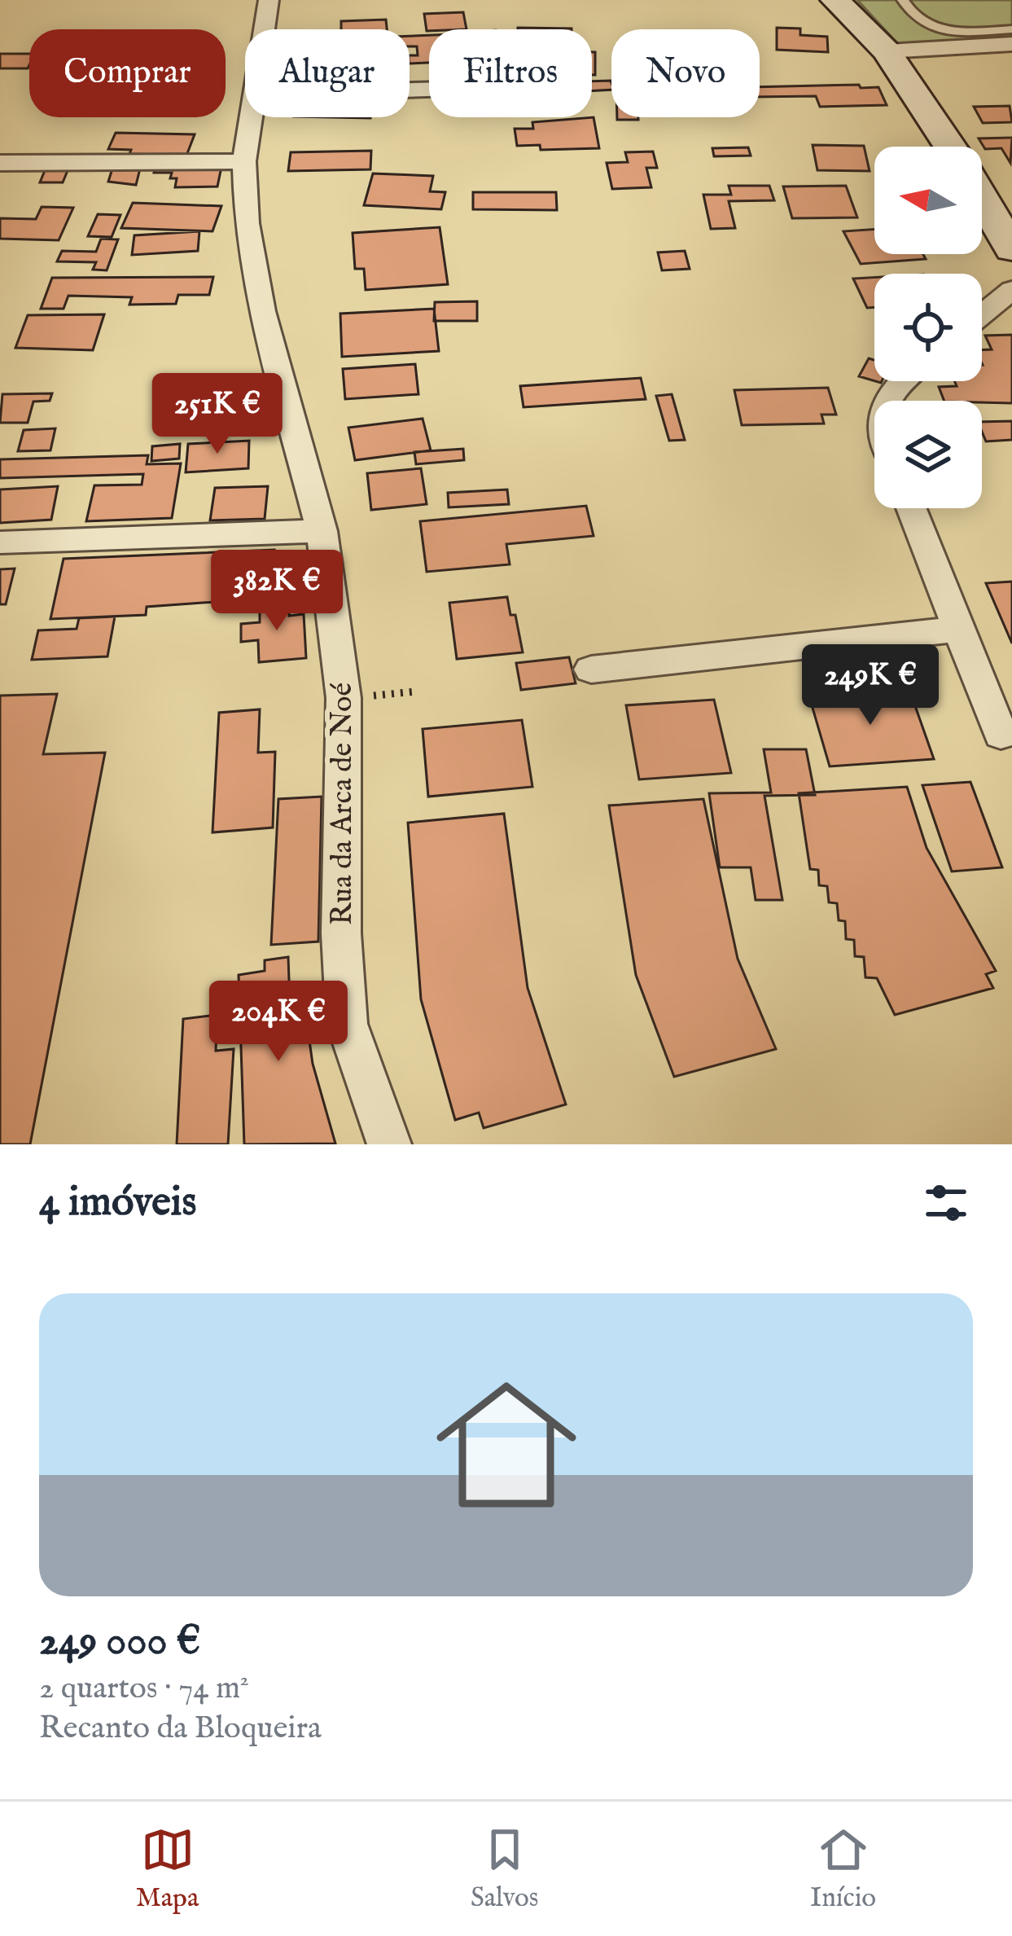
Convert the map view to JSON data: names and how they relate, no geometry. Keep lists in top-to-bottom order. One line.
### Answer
{"streets":{"street":["Rua da Arca de Noé"]},"north":"left","page":{"chip":["Comprar","Alugar","Filtros","Novo"],"price":["251K €","382K €","249K €","204K €"],"heading":"4 imóveis","list":[{"name":"249 000 €","note":"2 quartos · 74 m² · Recanto da Bloqueira"}],"tabs":["Mapa","Salvos","Início"]}}
